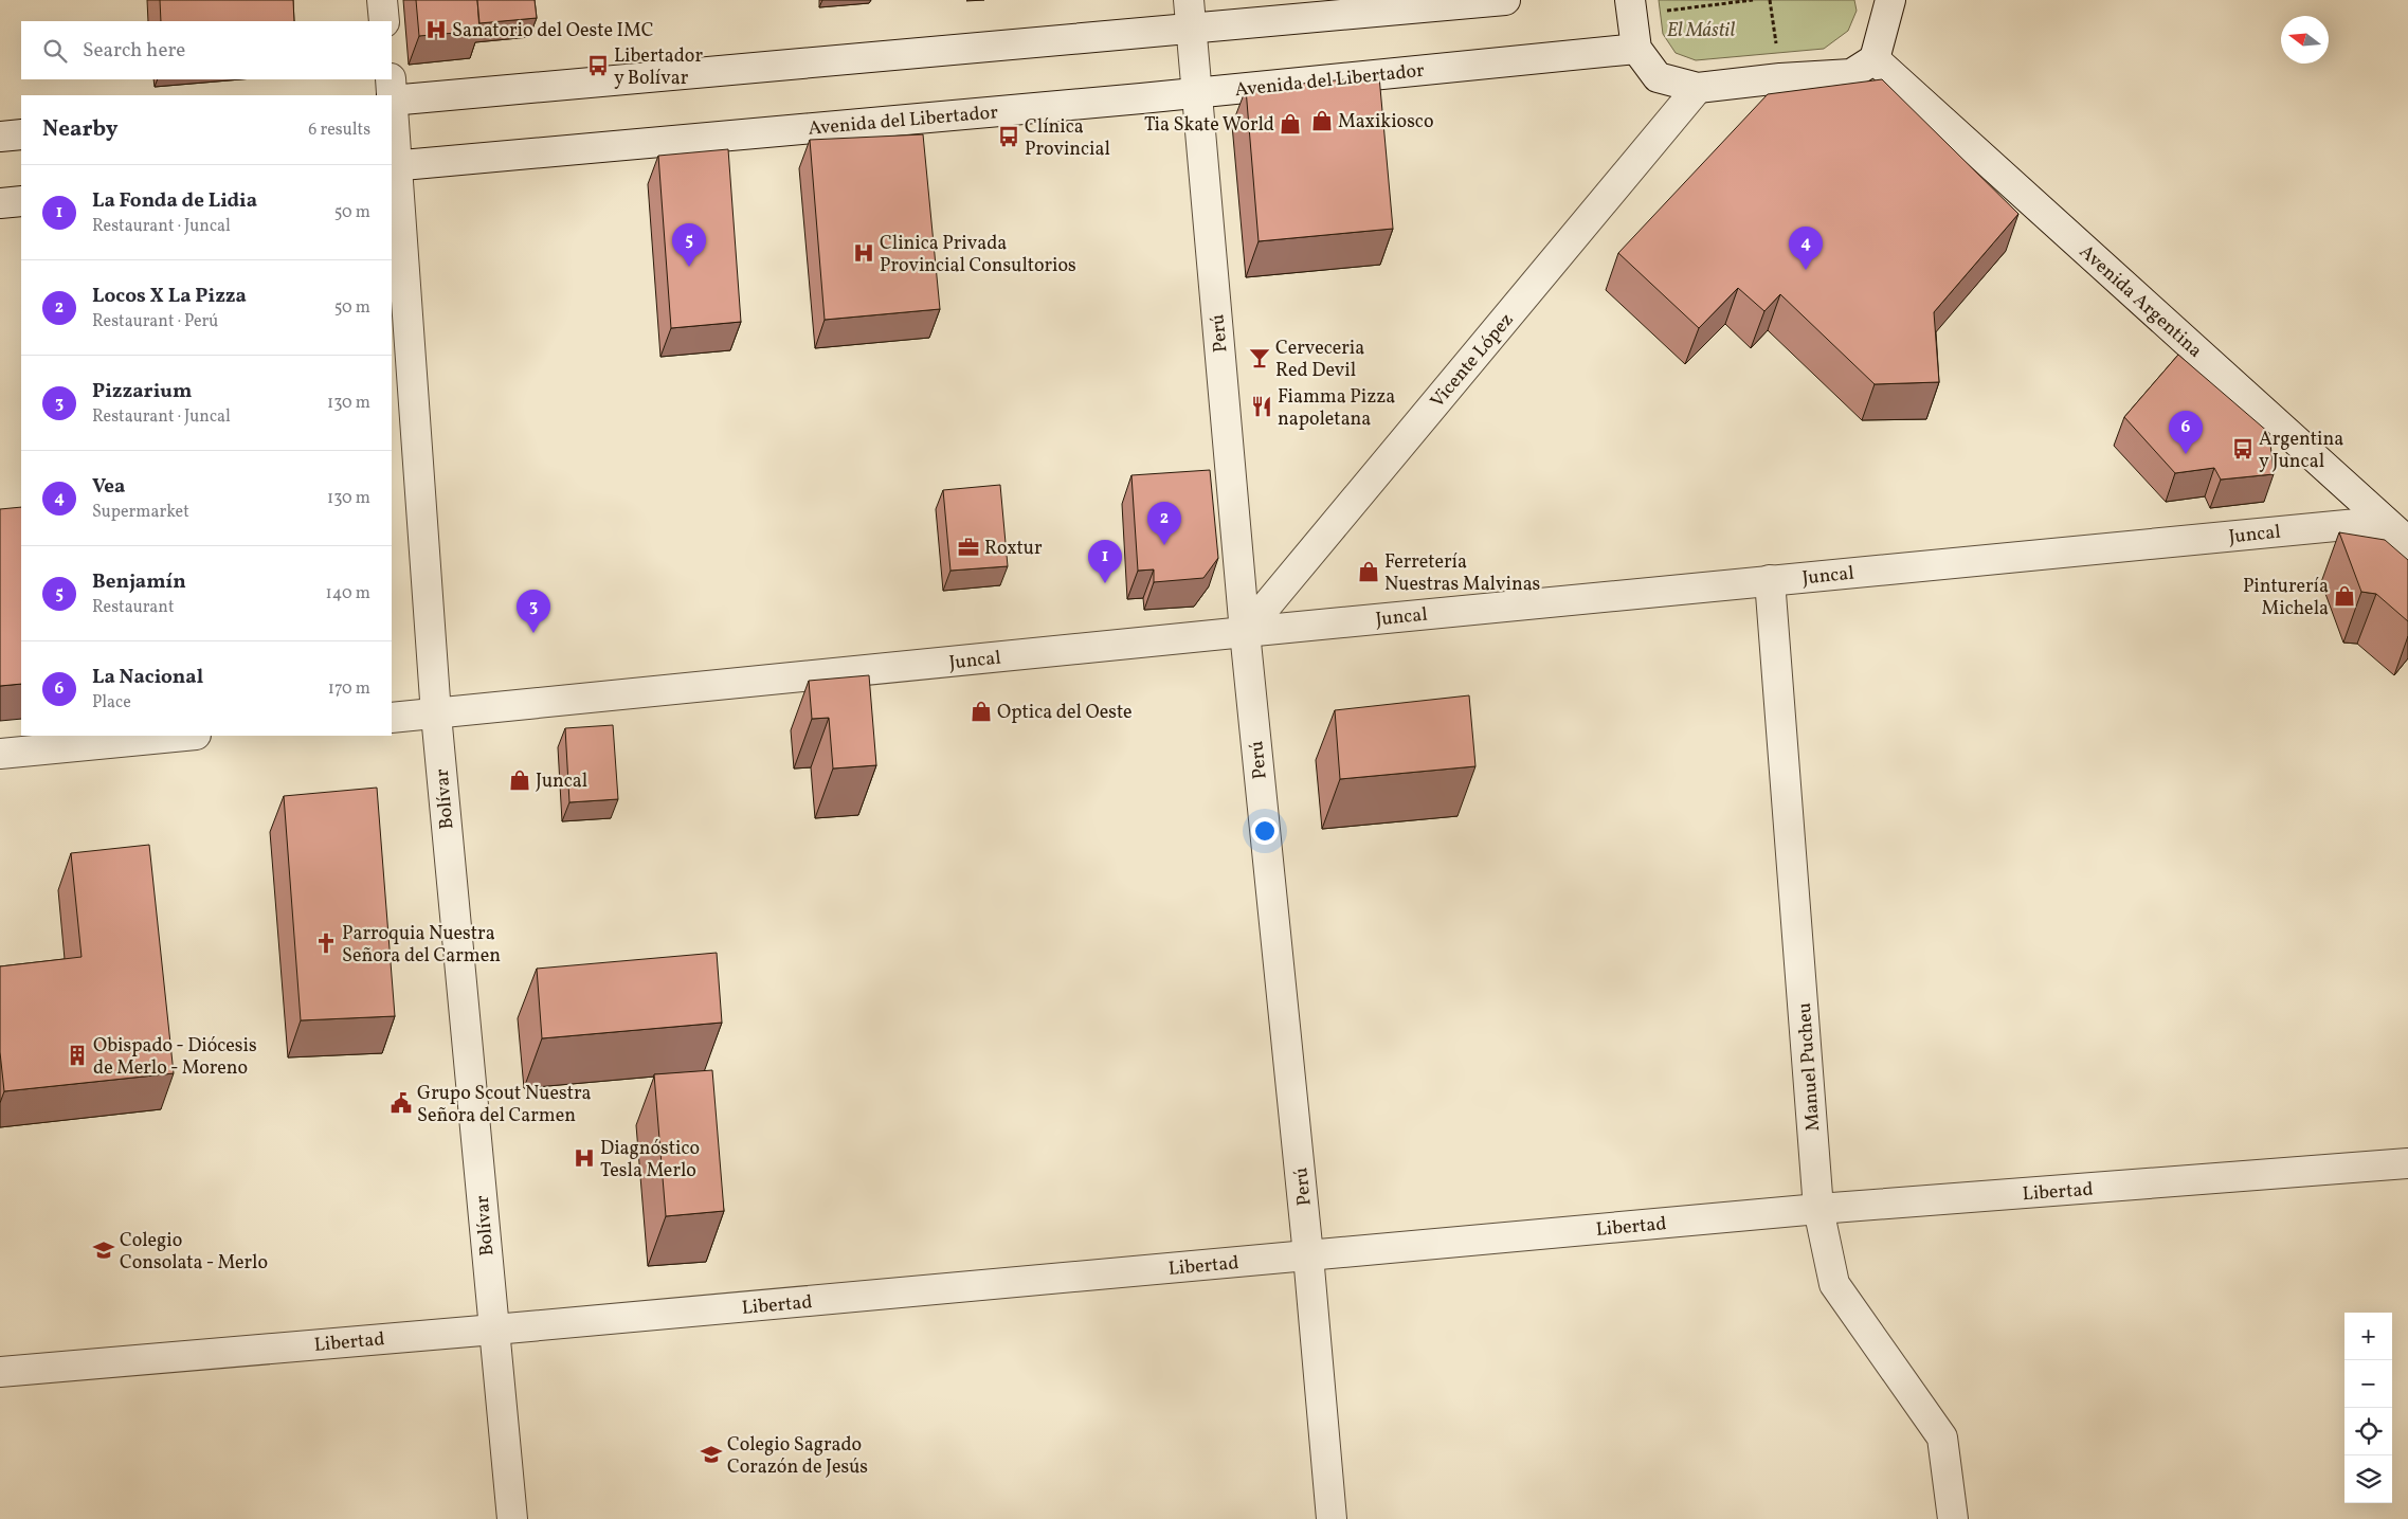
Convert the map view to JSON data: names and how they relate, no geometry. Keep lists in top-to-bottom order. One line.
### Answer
{"streets":{"street":["Avenida del Libertador","Avenida Argentina","Perú","Vicente López","Juncal","Bolívar","Manuel Pucheu","Libertad"]},"crossings":[["Avenida del Libertador","Perú"],["Avenida del Libertador","Bolívar"],["Perú","Vicente López"],["Perú","Juncal"],["Perú","Libertad"],["Vicente López","Juncal"],["Juncal","Bolívar"],["Juncal","Manuel Pucheu"],["Bolívar","Libertad"],["Manuel Pucheu","Libertad"]],"parks":["El Mástil"],"places":{"hospital":["Sanatorio del Oeste IMC","Clinica Privada Provincial Consultorios","Diagnóstico Tesla Merlo"],"bus stop":["Libertador y Bolívar","Clínica Provincial","Argentina y Juncal"],"shop":["Maxikiosco","Tia Skate World","Ferretería Nuestras Malvinas","Pinturería Michela","Optica del Oeste","Juncal"],"bar":["Cerveceria Red Devil"],"restaurant":["Fiamma Pizza napoletana"],"office":["Roxtur"],"church":["Parroquia Nuestra Señora del Carmen"],"building":["Obispado - Diócesis de Merlo - Moreno"],"public building":["Grupo Scout Nuestra Señora del Carmen"],"school or university":["Colegio Consolata - Merlo","Colegio Sagrado Corazón de Jesús"]},"north":"left","page":{"search":"Search here","heading":["Nearby","6 results"],"list":[{"mark":"1","name":"La Fonda de Lidia","note":"Restaurant · Juncal","value":"50 m"},{"mark":"2","name":"Locos X La Pizza","note":"Restaurant · Perú","value":"50 m"},{"mark":"3","name":"Pizzarium","note":"Restaurant · Juncal","value":"130 m"},{"mark":"4","name":"Vea","note":"Supermarket","value":"130 m"},{"mark":"5","name":"Benjamín","note":"Restaurant","value":"140 m"},{"mark":"6","name":"La Nacional","note":"Place","value":"170 m"}],"pins":["5","4","6","2","1","3"],"map_buttons":["+","−"]}}
